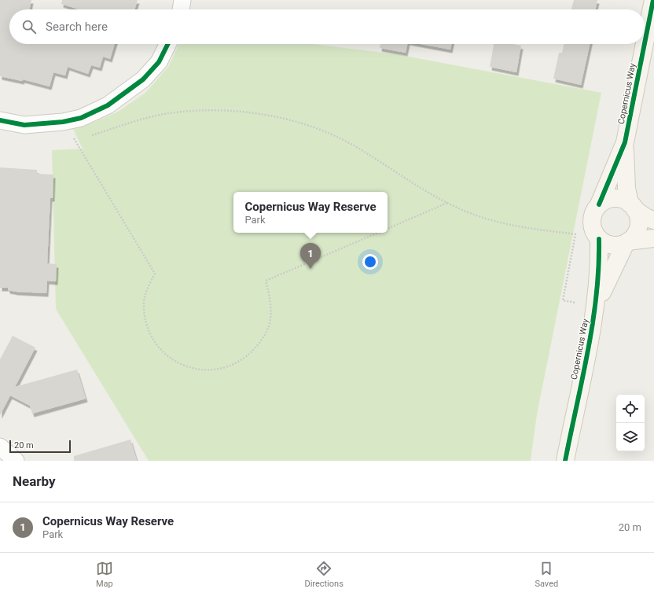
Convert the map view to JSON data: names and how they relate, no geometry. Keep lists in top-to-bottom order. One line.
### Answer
{"streets":{"street":["Copernicus Way"]},"scale_bar":"20 m","page":{"search":"Search here","popup":["Copernicus Way Reserve","Park"],"pins":"1","scale":"20 m","heading":"Nearby","list":[{"mark":"1","name":"Copernicus Way Reserve","note":"Park","value":"20 m"}],"nav":["Map","Directions","Saved"]}}
